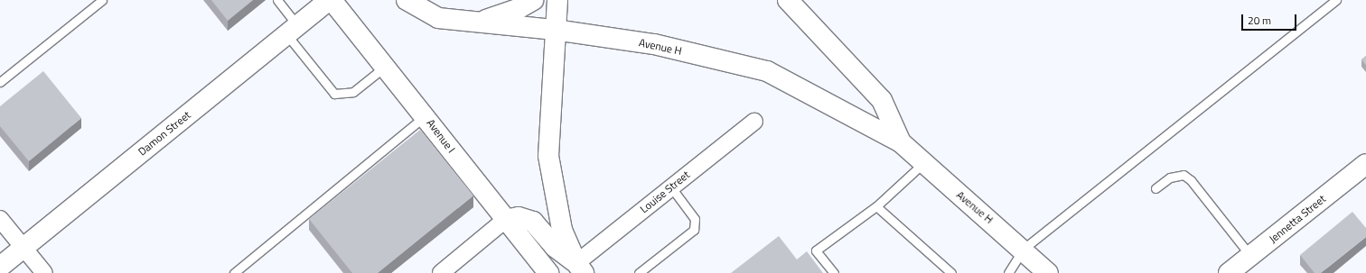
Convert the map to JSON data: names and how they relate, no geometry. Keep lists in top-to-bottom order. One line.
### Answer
{"streets":{"main road":["Avenue H","Damon Street","Avenue I","Jennetta Street"],"street":["Louise Street"]},"scale_bar":"20 m"}
